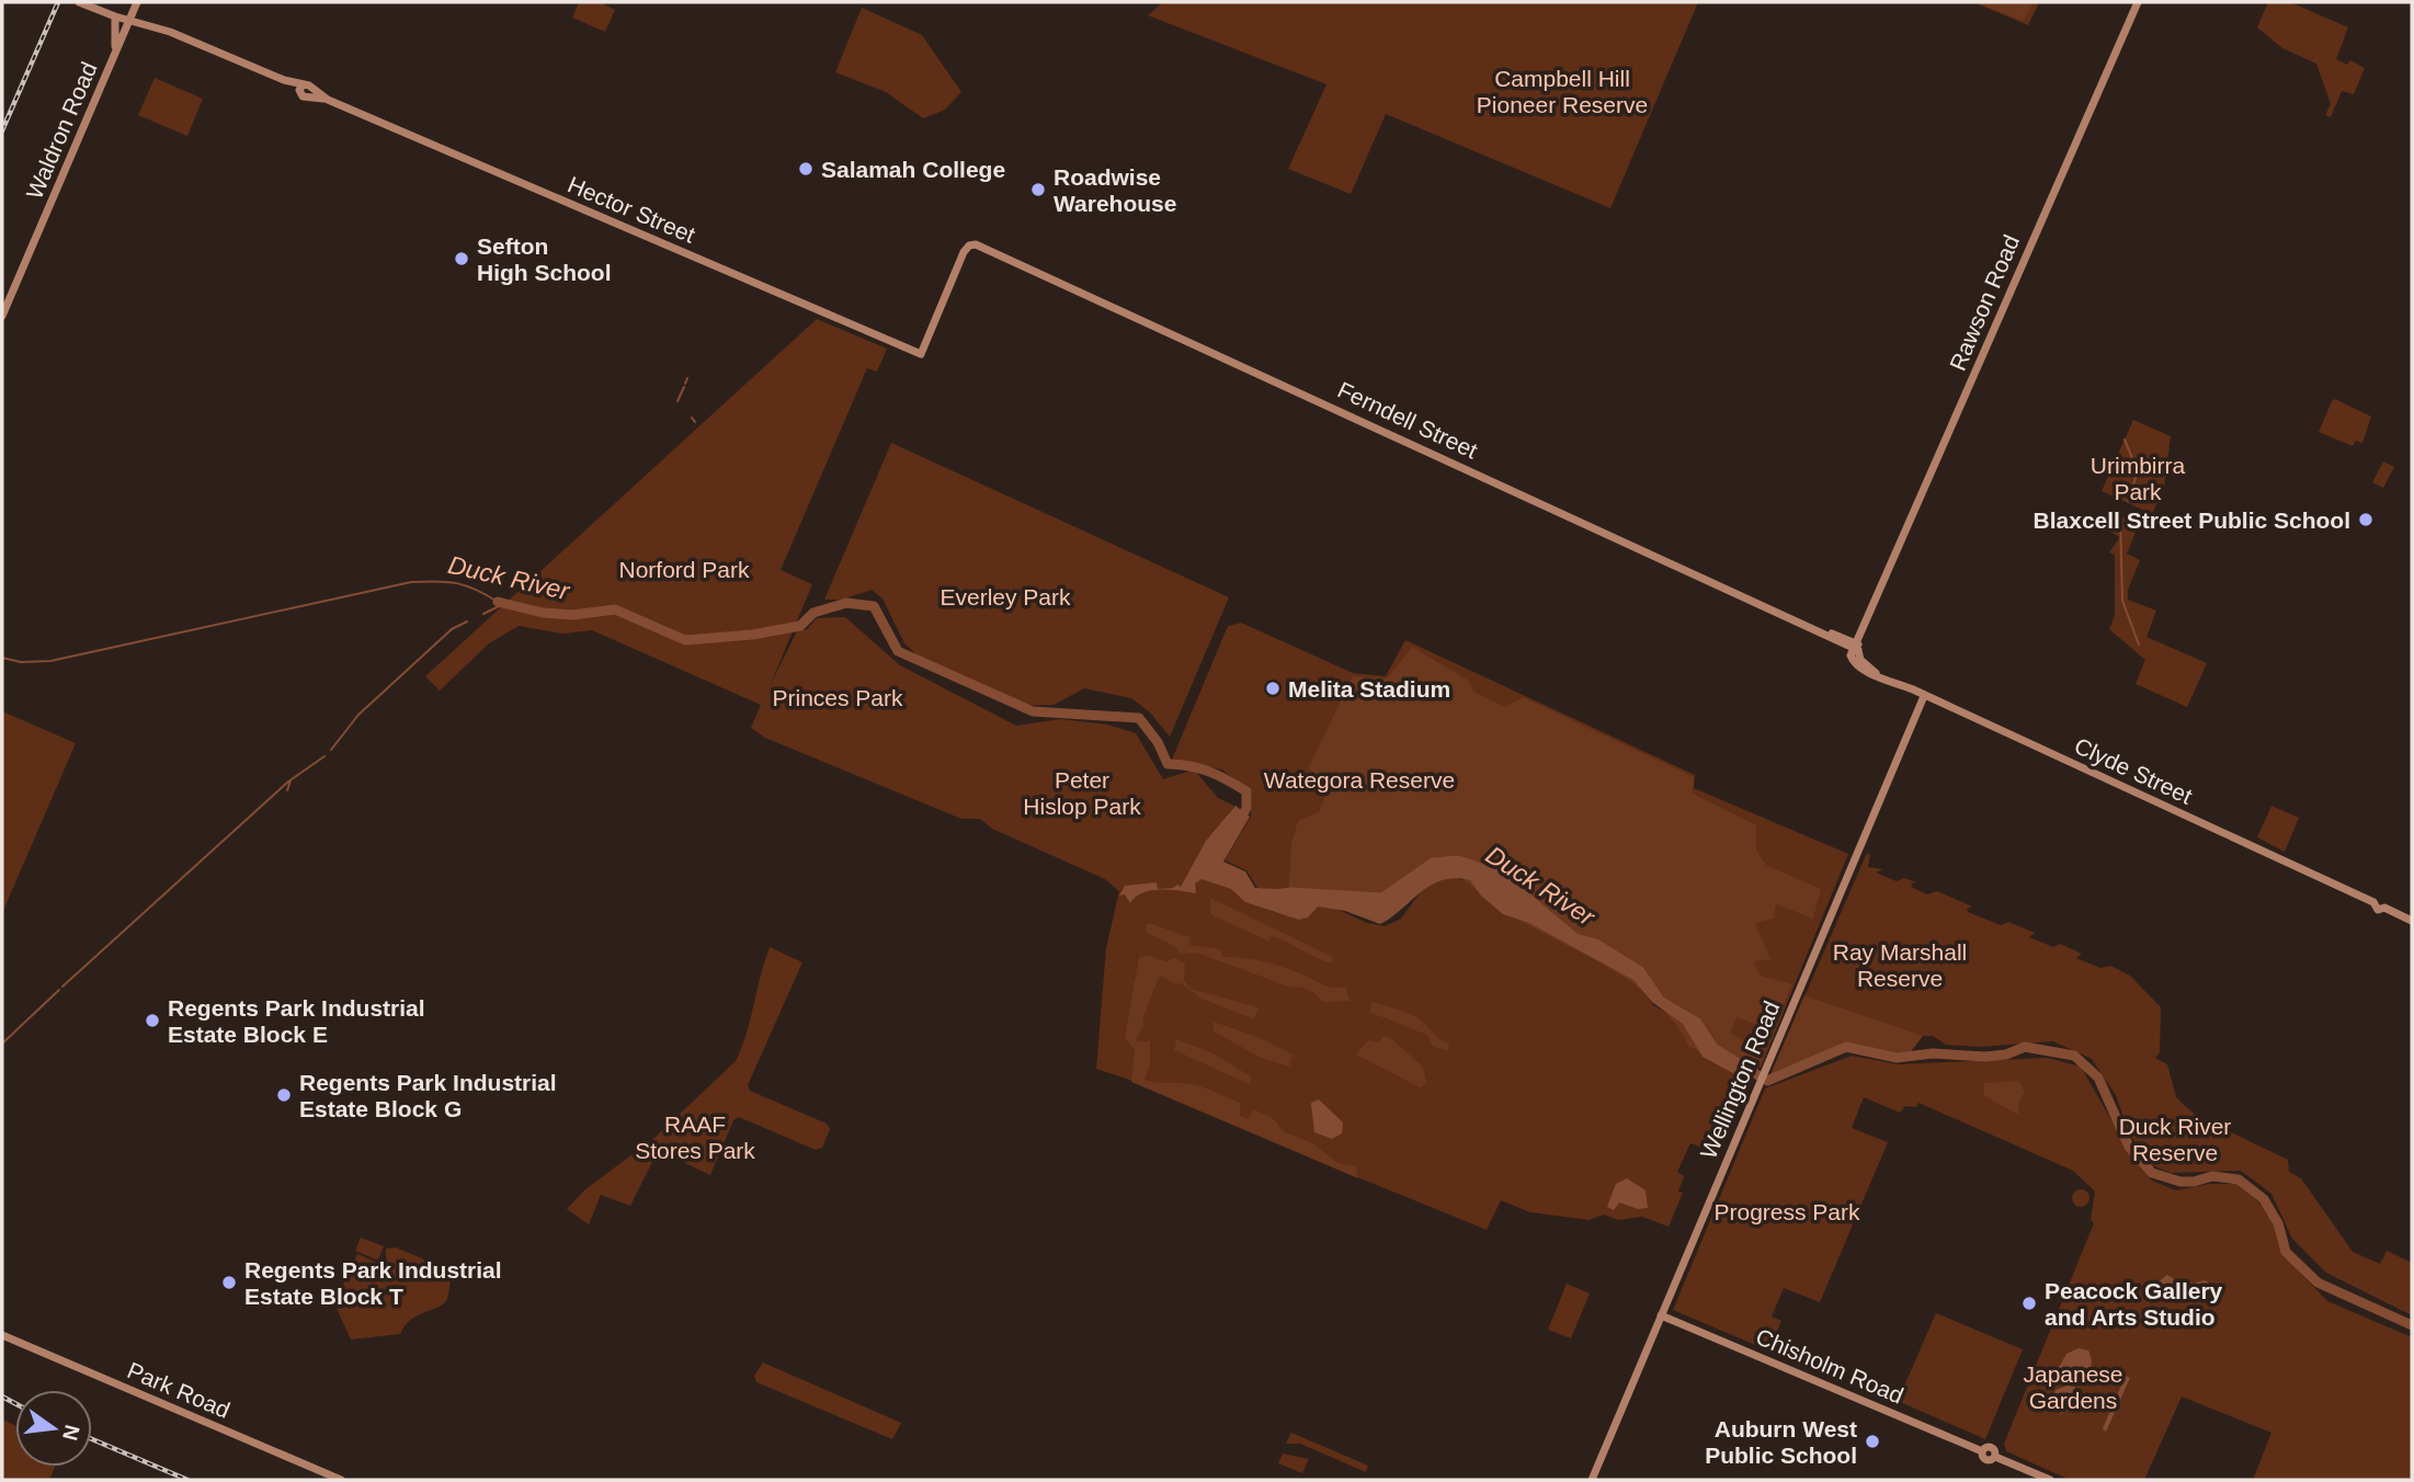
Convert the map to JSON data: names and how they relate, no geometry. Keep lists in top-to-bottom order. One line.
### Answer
{"streets":{"main road":["Waldron Road","Hector Street","Rawson Road","Ferndell Street","Clyde Street","Wellington Road","Chisholm Road","Park Road"]},"crossings":[["Waldron Road","Hector Street"],["Hector Street","Ferndell Street"],["Rawson Road","Ferndell Street"],["Rawson Road","Clyde Street"],["Ferndell Street","Clyde Street"],["Clyde Street","Wellington Road"],["Wellington Road","Chisholm Road"]],"water":["Duck River"],"parks":["Campbell Hill Pioneer Reserve","Urimbirra Park","Norford Park","Everley Park","Princes Park","Peter Hislop Park","Wategora Reserve","Ray Marshall Reserve","RAAF Stores Park","Duck River Reserve","Progress Park","Japanese Gardens"],"places":["Salamah College","Roadwise Warehouse","Sefton High School","Blaxcell Street Public School","Melita Stadium","Regents Park Industrial Estate Block E","Regents Park Industrial Estate Block G","Regents Park Industrial Estate Block T","Peacock Gallery and Arts Studio","Auburn West Public School"],"north":"right"}
